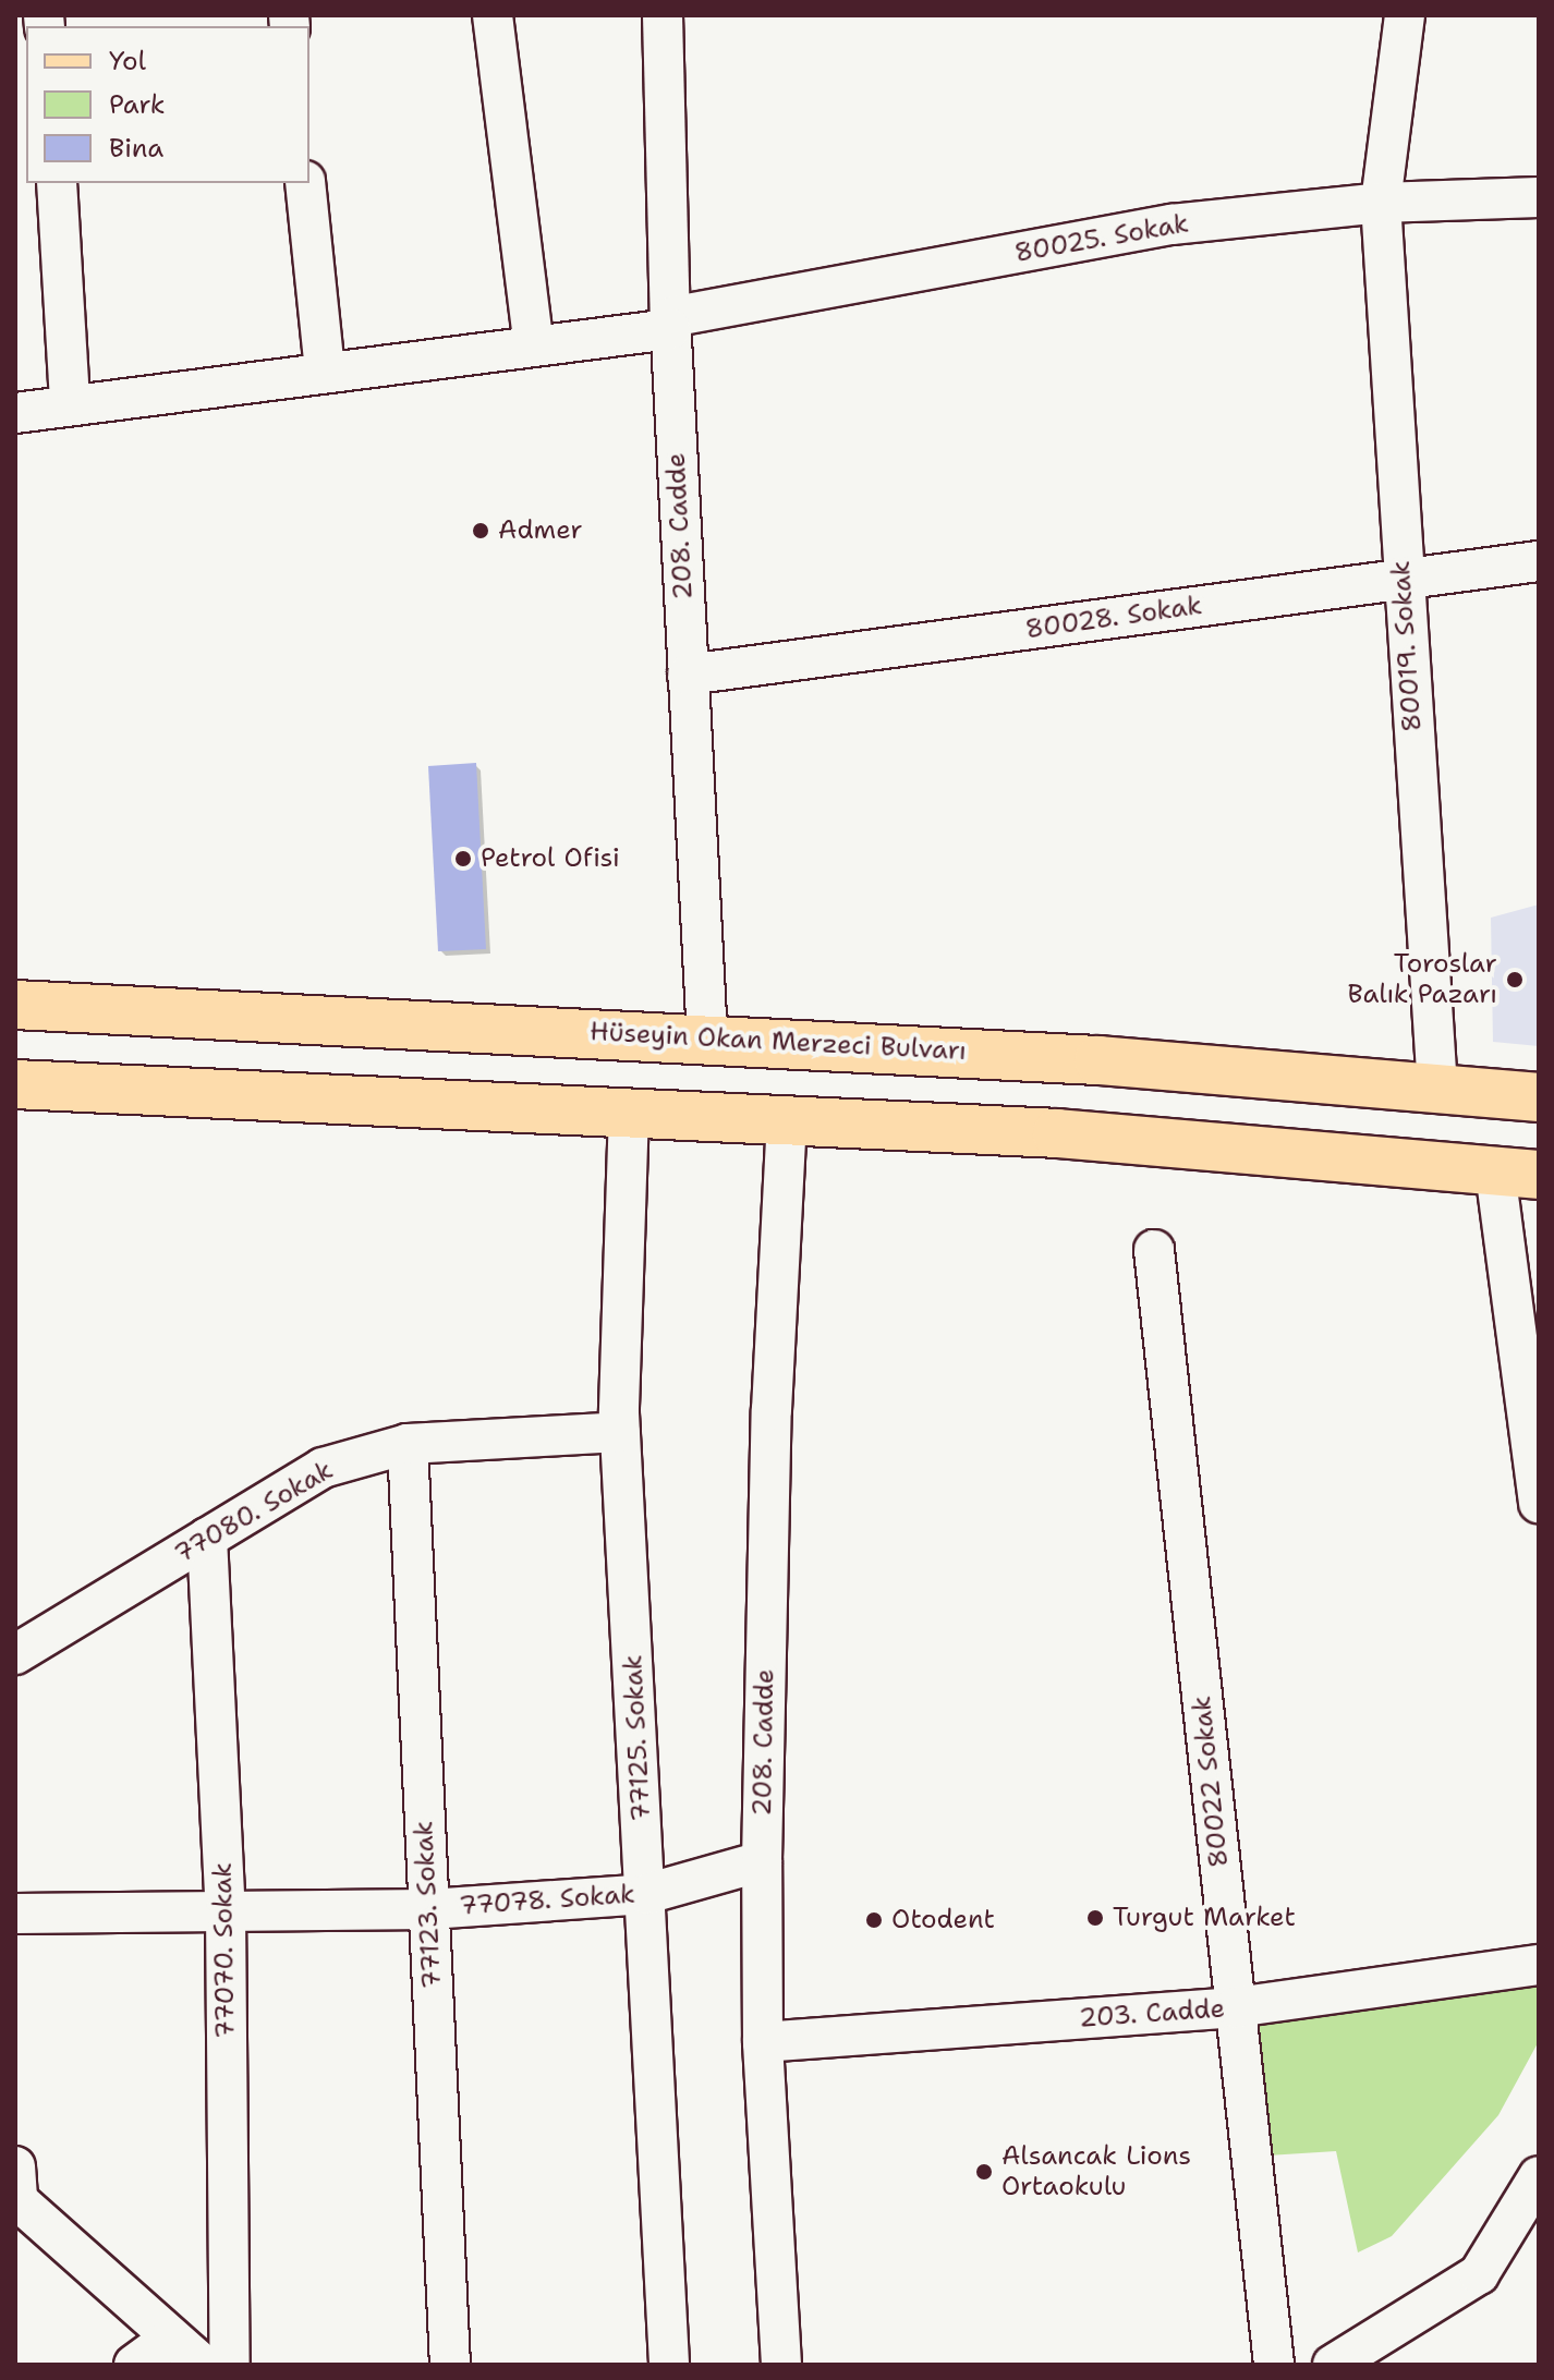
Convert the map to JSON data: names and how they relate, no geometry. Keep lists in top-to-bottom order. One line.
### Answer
{"streets":{"main road":["Hüseyin Okan Merzeci Bulvarı"],"street":["80025. Sokak","208. Cadde","80028. Sokak","80019. Sokak","77080. Sokak","77125. Sokak","80022 Sokak","77078. Sokak","77123. Sokak","77070. Sokak","203. Cadde"]},"crossings":[["80025. Sokak","208. Cadde"],["80025. Sokak","80019. Sokak"],["208. Cadde","80028. Sokak"],["208. Cadde","Hüseyin Okan Merzeci Bulvarı"],["208. Cadde","77078. Sokak"],["208. Cadde","203. Cadde"],["80028. Sokak","80019. Sokak"],["80019. Sokak","Hüseyin Okan Merzeci Bulvarı"],["77080. Sokak","77125. Sokak"],["77080. Sokak","77123. Sokak"],["77080. Sokak","77070. Sokak"],["77125. Sokak","77078. Sokak"],["80022 Sokak","203. Cadde"],["77078. Sokak","77123. Sokak"],["77078. Sokak","77070. Sokak"]],"places":["Admer","Petrol Ofisi","Toroslar Balık Pazarı","Turgut Market","Otodent","Alsancak Lions Ortaokulu"],"legend":["Yol","Park","Bina"]}
